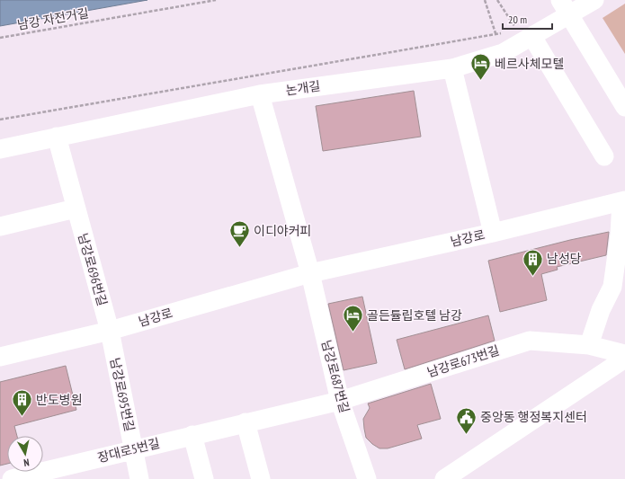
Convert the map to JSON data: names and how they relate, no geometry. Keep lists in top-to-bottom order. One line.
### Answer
{"streets":{"street":["논개길","남강로","남강로696번길","남강로673번길","남강로687번길","남강로695번길","장대로5번길"],"path":["남강 자전거길"]},"crossings":[["논개길","남강로696번길"],["남강로","남강로696번길"],["남강로","남강로687번길"],["남강로","남강로695번길"],["남강로696번길","남강로695번길"],["남강로673번길","남강로687번길"],["남강로673번길","장대로5번길"],["남강로687번길","장대로5번길"],["남강로695번길","장대로5번길"]],"places":{"hotel":["베르사체모텔","골든튤립호텔 남강"],"cafe":["이디야커피"],"building":["남성당","반도병원"],"public building":["중앙동 행정복지센터"]},"scale_bar":"20 m","north":"bottom"}
